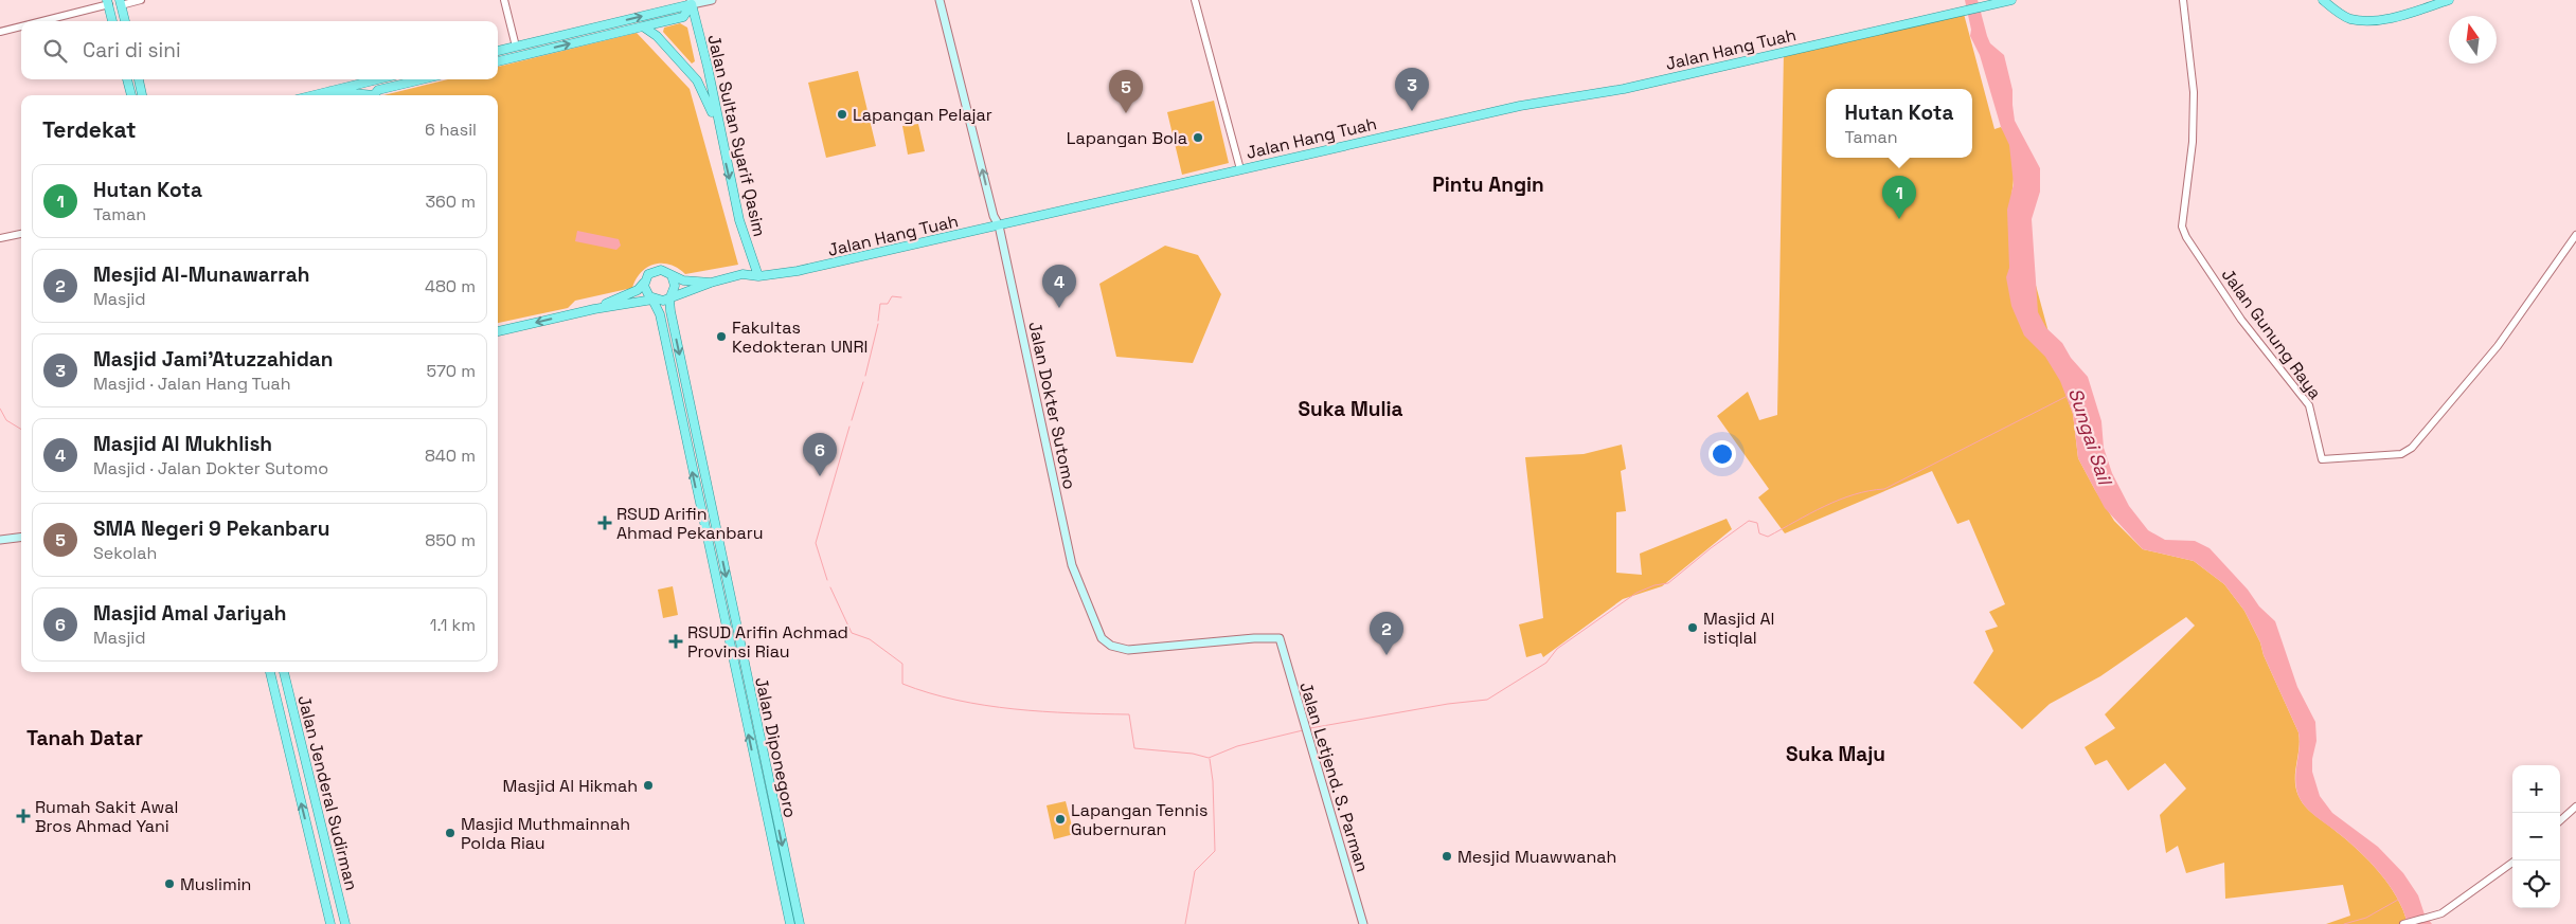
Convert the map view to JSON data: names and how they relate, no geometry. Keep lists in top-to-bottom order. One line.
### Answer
{"streets":{"main road":["Jalan Hang Tuah","Jalan Sultan Syarif Qasim","Jalan Dokter Sutomo","Jalan Diponegoro","Jalan Letjend. S. Parman","Jalan Jenderal Sudirman"],"street":["Jalan Gunung Raya"]},"crossings":[["Jalan Hang Tuah","Jalan Sultan Syarif Qasim"],["Jalan Hang Tuah","Jalan Dokter Sutomo"],["Jalan Hang Tuah","Jalan Diponegoro"],["Jalan Dokter Sutomo","Jalan Letjend. S. Parman"]],"one_way":["Jalan Sultan Syarif Qasim"],"districts":["Pintu Angin","Suka Mulia","Tanah Datar","Suka Maju"],"water":["Sungai Sail"],"places":{"other":["Lapangan Pelajar","Lapangan Bola","Fakultas Kedokteran UNRI","Masjid Al istiqlal","Masjid Al Hikmah","Lapangan Tennis Gubernuran","Masjid Muthmainnah Polda Riau","Mesjid Muawwanah","Muslimin"],"health":["RSUD Arifin Ahmad Pekanbaru","RSUD Arifin Achmad Provinsi Riau","Rumah Sakit Awal Bros Ahmad Yani"]},"north":"top","page":{"search":"Cari di sini","pins":["3","5","1","4","6","2"],"popup":["Hutan Kota","Taman"],"heading":["Terdekat","6 hasil"],"list":[{"mark":"1","name":"Hutan Kota","note":"Taman","value":"360 m"},{"mark":"2","name":"Mesjid Al-Munawarrah","note":"Masjid","value":"480 m"},{"mark":"3","name":"Masjid Jami'Atuzzahidan","note":"Masjid · Jalan Hang Tuah","value":"570 m"},{"mark":"4","name":"Masjid Al Mukhlish","note":"Masjid · Jalan Dokter Sutomo","value":"840 m"},{"mark":"5","name":"SMA Negeri 9 Pekanbaru","note":"Sekolah","value":"850 m"},{"mark":"6","name":"Masjid Amal Jariyah","note":"Masjid","value":"1.1 km"}],"map_buttons":["+","−"]}}
